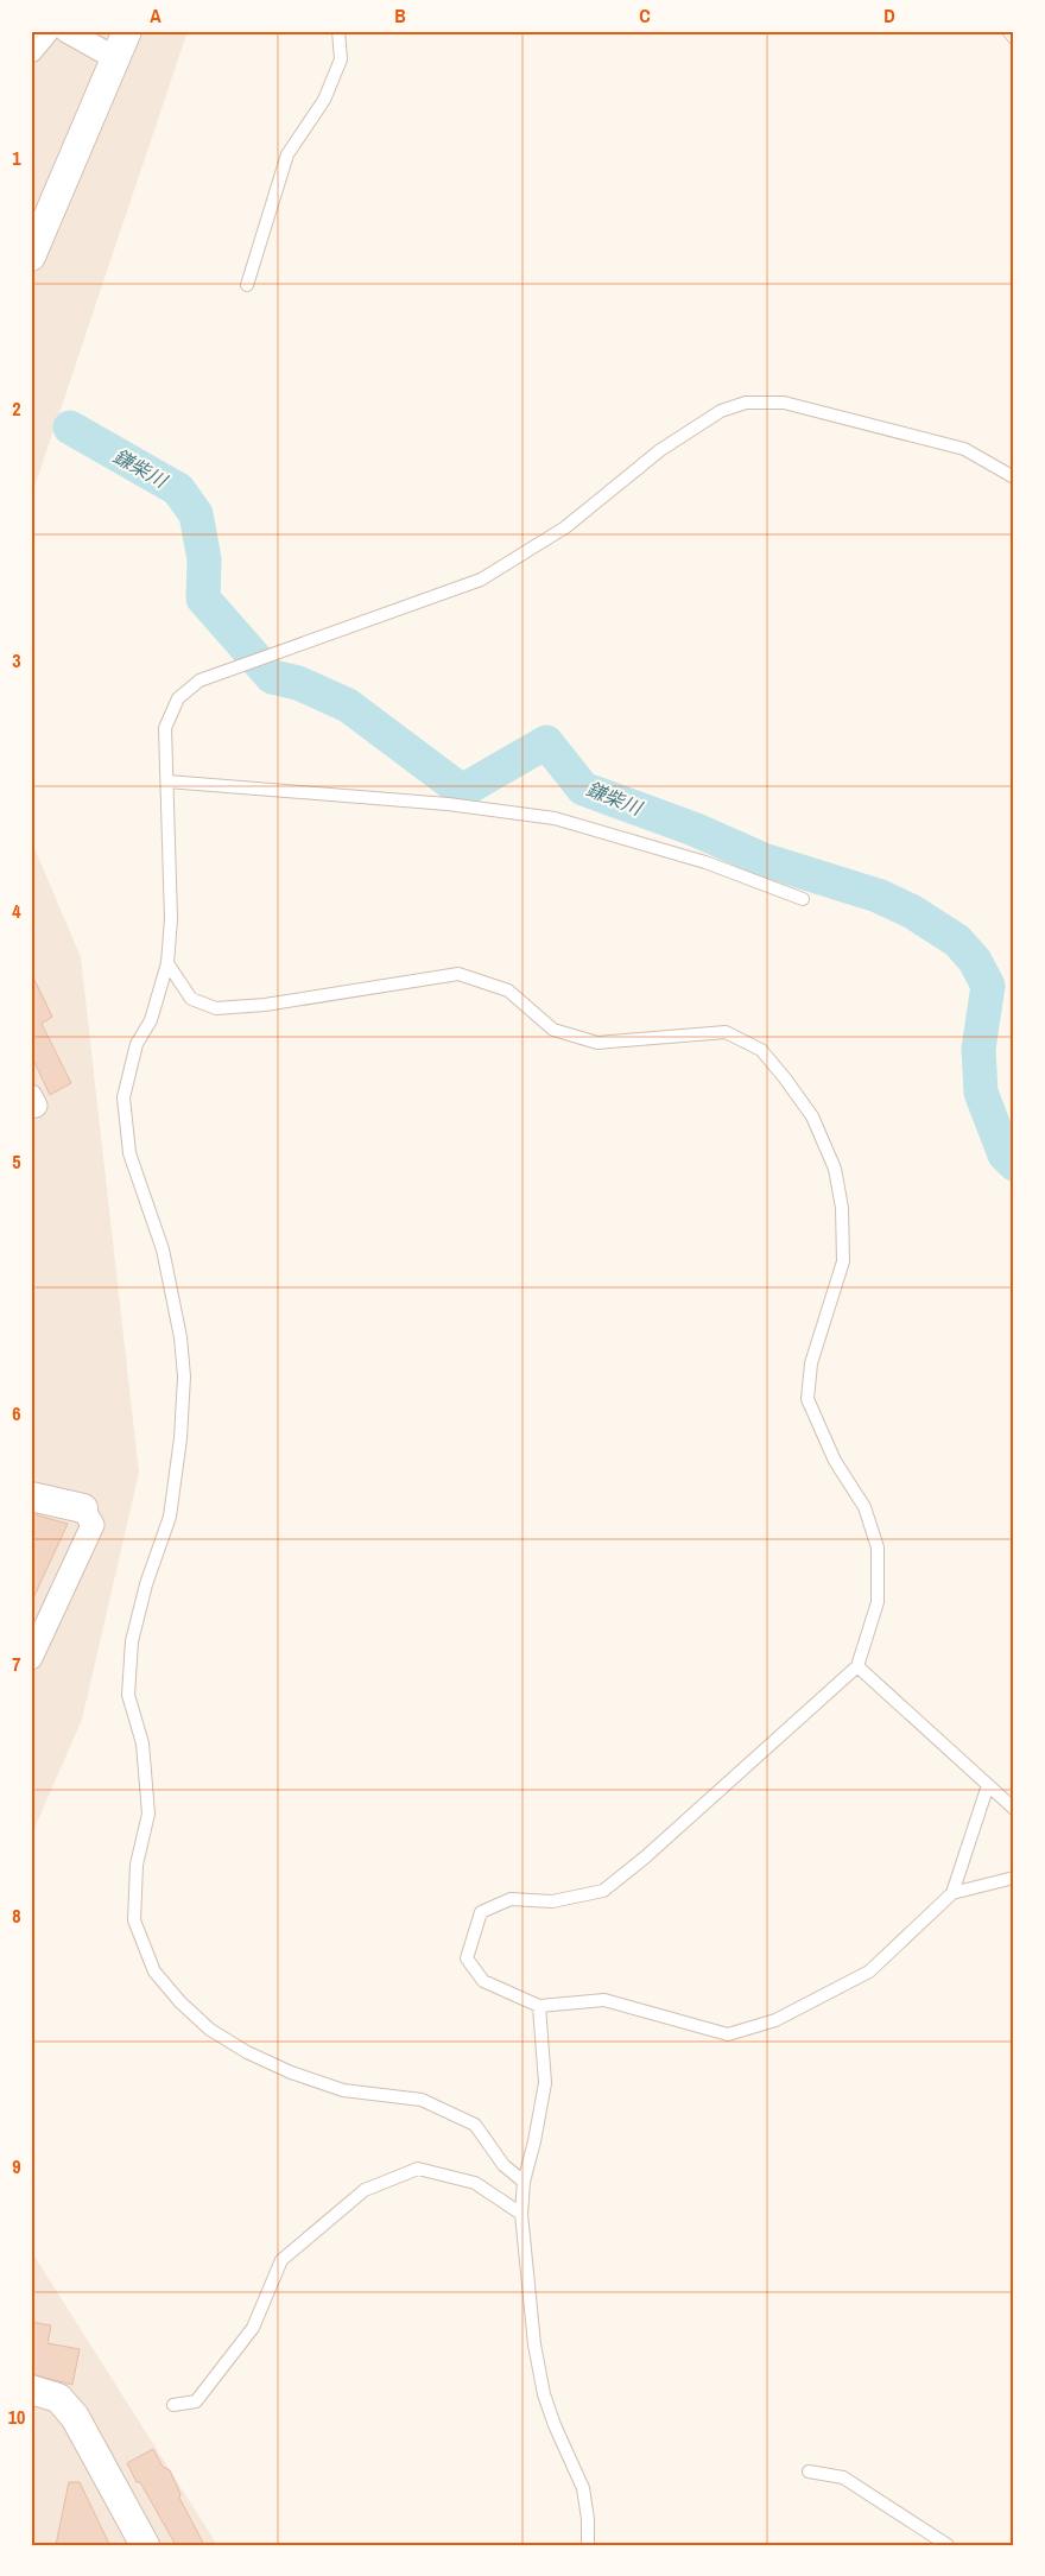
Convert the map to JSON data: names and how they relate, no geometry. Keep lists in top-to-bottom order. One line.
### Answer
{"water":["鎌柴川"],"grid":{"columns":["A","B","C","D"],"rows":["1","2","3","4","5","6","7","8","9","10"]}}
